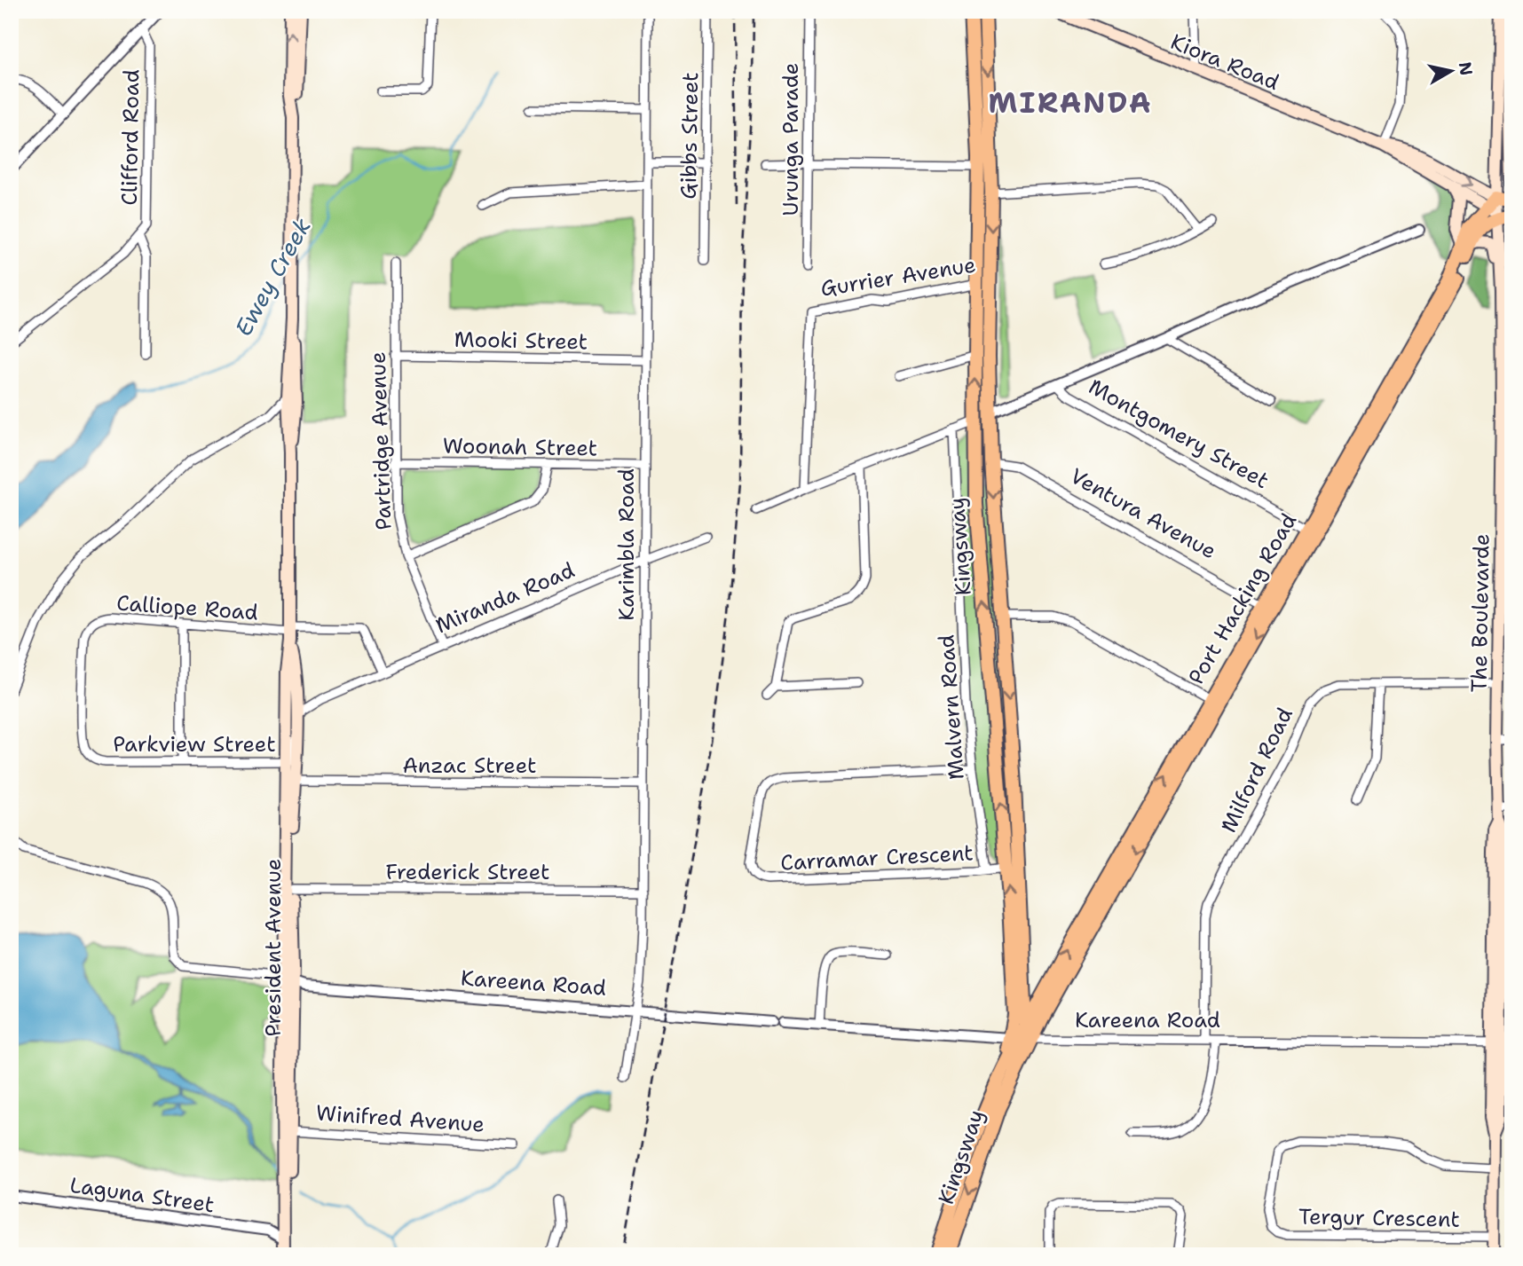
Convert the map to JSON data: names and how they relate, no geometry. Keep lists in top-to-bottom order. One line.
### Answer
{"streets":{"main road":["Kiora Road","Gurrier Avenue","Kingsway","Port Hacking Road","The Boulevarde","President Avenue"],"street":["Gibbs Street","Clifford Road","Urunga Parade","Mooki Street","Montgomery Street","Partridge Avenue","Woonah Street","Ventura Avenue","Karimbla Road","Miranda Road","Calliope Road","Malvern Road","Parkview Street","Anzac Street","Milford Road","Carramar Crescent","Frederick Street","Kareena Road","Winifred Avenue","Laguna Street","Tergur Crescent"]},"crossings":[["Kiora Road","Port Hacking Road"],["Kiora Road","The Boulevarde"],["Gurrier Avenue","Kingsway"],["Mooki Street","Partridge Avenue"],["Mooki Street","Karimbla Road"],["Montgomery Street","Port Hacking Road"],["Partridge Avenue","Woonah Street"],["Partridge Avenue","Miranda Road"],["Woonah Street","Karimbla Road"],["Ventura Avenue","Kingsway"],["Ventura Avenue","Port Hacking Road"],["Karimbla Road","Miranda Road"],["Karimbla Road","Anzac Street"],["Karimbla Road","Frederick Street"],["Karimbla Road","Kareena Road"],["Kingsway","Port Hacking Road"],["Kingsway","Carramar Crescent"],["Kingsway","Kareena Road"],["Miranda Road","Calliope Road"],["Miranda Road","President Avenue"],["Port Hacking Road","The Boulevarde"],["Port Hacking Road","Kareena Road"],["Calliope Road","Parkview Street"],["Calliope Road","President Avenue"],["The Boulevarde","Milford Road"],["The Boulevarde","Kareena Road"],["The Boulevarde","Tergur Crescent"],["Malvern Road","Carramar Crescent"],["Parkview Street","President Avenue"],["Anzac Street","President Avenue"],["Milford Road","Kareena Road"],["Frederick Street","President Avenue"],["President Avenue","Kareena Road"],["President Avenue","Winifred Avenue"],["President Avenue","Laguna Street"]],"districts":["MIRANDA"],"water":["Ewey Creek"],"north":"right"}
